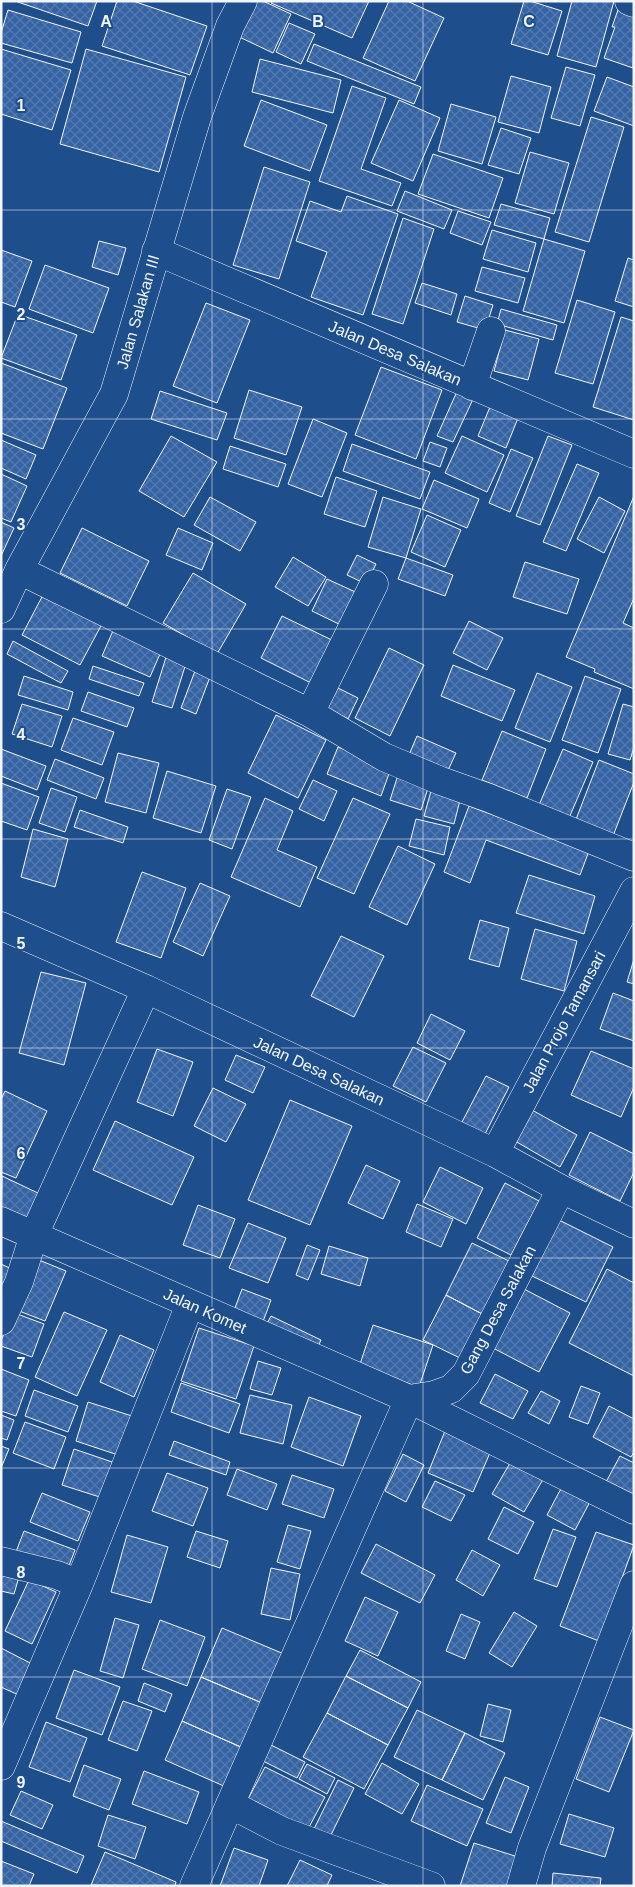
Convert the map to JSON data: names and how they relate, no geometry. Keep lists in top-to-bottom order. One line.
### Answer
{"streets":{"street":["Jalan Salakan III","Jalan Desa Salakan","Jalan Projo Tamansari","Gang Desa Salakan","Jalan Komet"]},"crossings":[["Jalan Salakan III","Jalan Desa Salakan"],["Jalan Desa Salakan","Jalan Projo Tamansari"],["Jalan Desa Salakan","Gang Desa Salakan"],["Gang Desa Salakan","Jalan Komet"]],"grid":{"columns":["A","B","C"],"rows":["1","2","3","4","5","6","7","8","9"]}}
